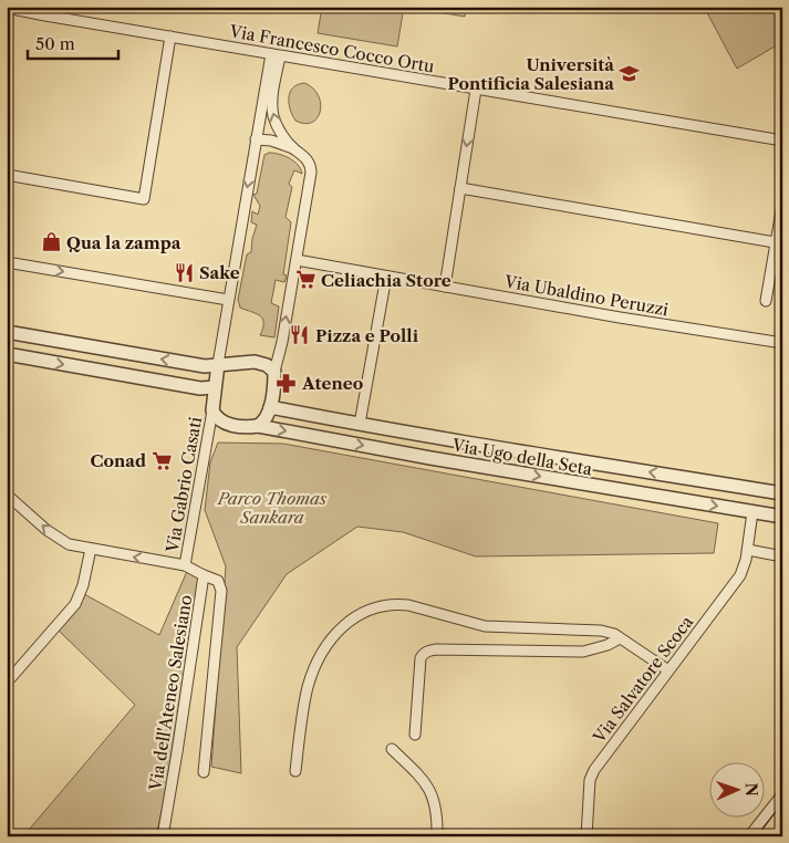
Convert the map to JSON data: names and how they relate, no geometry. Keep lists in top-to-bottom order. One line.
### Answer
{"streets":{"street":["Via Francesco Cocco Ortu","Via Ubaldino Peruzzi","Via Ugo della Seta","Via Gabrio Casati","Via Salvatore Scoca","Via dell'Ateneo Salesiano"]},"crossings":[["Via Ugo della Seta","Via Gabrio Casati"],["Via Ugo della Seta","Via Salvatore Scoca"],["Via Gabrio Casati","Via dell'Ateneo Salesiano"]],"parks":["Parco Thomas Sankara"],"places":{"school or university":["Università Pontificia Salesiana"],"shop":["Qua la zampa"],"restaurant":["Sake","Pizza e Polli"],"supermarket":["Celiachia Store","Conad"],"pharmacy":["Ateneo"]},"scale_bar":"50 m","north":"right"}
